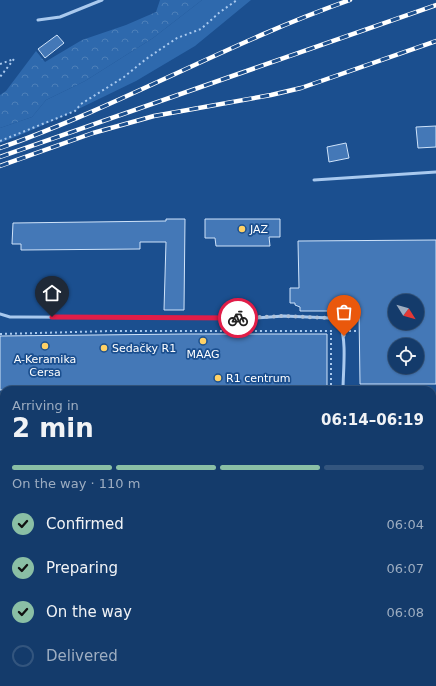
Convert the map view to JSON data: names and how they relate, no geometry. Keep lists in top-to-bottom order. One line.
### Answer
{"places":["JAZ","MAAG","A-Keramika Cersa","Sedačky R1","R1 centrum"],"north":"bottom right","page":{"heading":["2 min","Arriving in","06:14–06:19"],"bar":"On the way · 110 m","list":[["Confirmed","06:04"],["Preparing","06:07"],["On the way","06:08"],"Delivered"]}}
